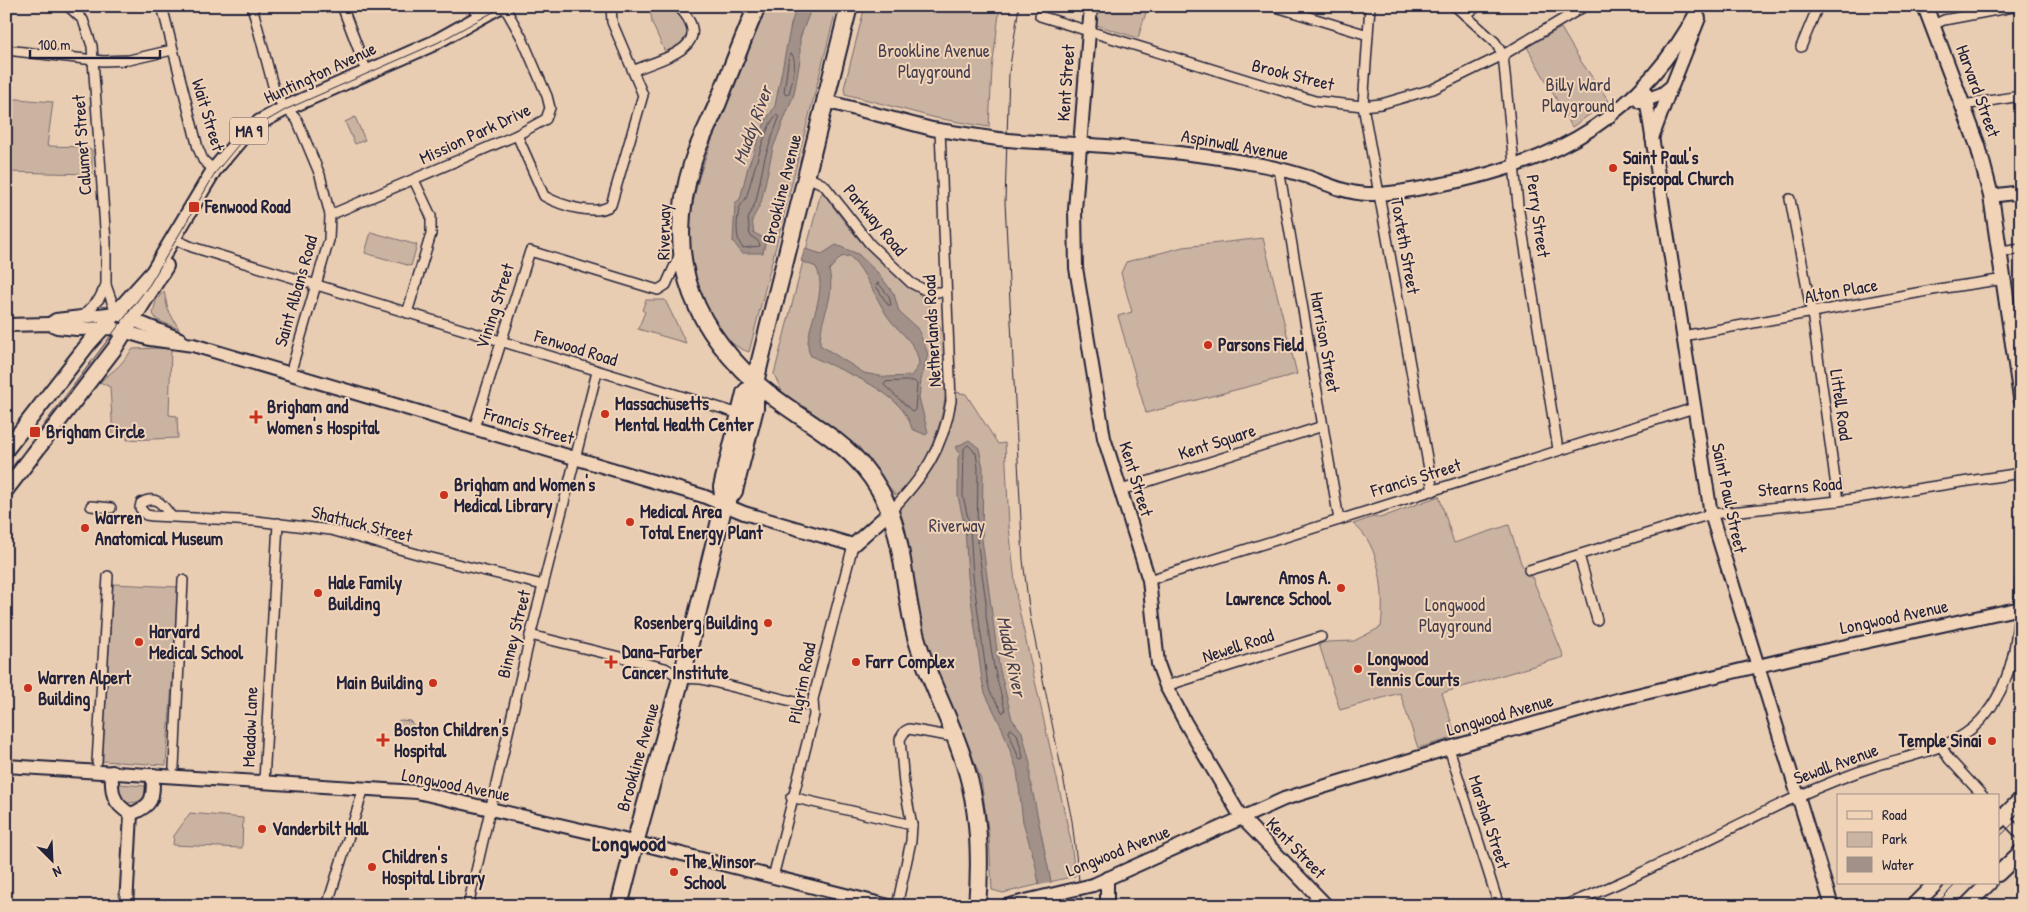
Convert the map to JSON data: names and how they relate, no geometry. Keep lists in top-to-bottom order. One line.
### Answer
{"streets":{"highway":["Brookline Avenue","Riverway"],"main road":["Huntington Avenue","Kent Street","Harvard Street","MA 9","Aspinwall Avenue","Francis Street","Saint Paul Street","Longwood Avenue"],"street":["Brook Street","Wait Street","Mission Park Drive","Calumet Street","Perry Street","Parkway Road","Toxteth Street","Saint Albans Road","Alton Place","Vining Street","Netherlands Road","Harrison Street","Fenwood Road","Littell Road","Kent Square","Stearns Road","Shattuck Street","Binney Street","Newell Road","Pilgrim Road","Meadow Lane","Sewall Avenue","Marshal Street"]},"crossings":[["Huntington Avenue","Wait Street"],["Huntington Avenue","Calumet Street"],["Huntington Avenue","Saint Albans Road"],["Huntington Avenue","Fenwood Road"],["Huntington Avenue","Francis Street"],["Brook Street","Kent Street"],["Brook Street","Perry Street"],["Brook Street","Toxteth Street"],["Kent Street","Aspinwall Avenue"],["Kent Street","Francis Street"],["Kent Street","Kent Square"],["Kent Street","Longwood Avenue"],["Kent Street","Newell Road"],["Harvard Street","Alton Place"],["Mission Park Drive","Saint Albans Road"],["Aspinwall Avenue","Brookline Avenue"],["Aspinwall Avenue","Perry Street"],["Aspinwall Avenue","Toxteth Street"],["Aspinwall Avenue","Netherlands Road"],["Aspinwall Avenue","Harrison Street"],["Aspinwall Avenue","Saint Paul Street"],["Brookline Avenue","Parkway Road"],["Brookline Avenue","Riverway"],["Brookline Avenue","Fenwood Road"],["Brookline Avenue","Francis Street"],["Brookline Avenue","Longwood Avenue"],["Perry Street","Francis Street"],["Parkway Road","Netherlands Road"],["Riverway","Vining Street"],["Riverway","Netherlands Road"],["Toxteth Street","Francis Street"],["Saint Albans Road","Fenwood Road"],["Saint Albans Road","Francis Street"],["Alton Place","Littell Road"],["Alton Place","Saint Paul Street"],["Vining Street","Fenwood Road"],["Vining Street","Francis Street"],["Harrison Street","Francis Street"],["Harrison Street","Kent Square"],["Fenwood Road","Binney Street"],["Littell Road","Stearns Road"],["Francis Street","Saint Paul Street"],["Francis Street","Binney Street"],["Francis Street","Pilgrim Road"],["Stearns Road","Saint Paul Street"],["Saint Paul Street","Longwood Avenue"],["Saint Paul Street","Sewall Avenue"],["Shattuck Street","Binney Street"],["Shattuck Street","Meadow Lane"],["Longwood Avenue","Binney Street"],["Longwood Avenue","Pilgrim Road"],["Longwood Avenue","Meadow Lane"],["Longwood Avenue","Sewall Avenue"],["Longwood Avenue","Marshal Street"]],"districts":["Longwood"],"water":["Muddy River"],"parks":["Brookline Avenue Playground","Billy Ward Playground","Riverway","Longwood Playground"],"places":{"other":["Saint Paul's Episcopal Church","Parsons Field","Massachusetts Mental Health Center","Brigham and Women's Medical Library","Medical Area Total Energy Plant","Warren Anatomical Museum","Amos A. Lawrence School","Hale Family Building","Rosenberg Building","Harvard Medical School","Farr Complex","Longwood Tennis Courts","Main Building","Warren Alpert Building","Temple Sinai","Vanderbilt Hall","Children's Hospital Library","The Winsor School"],"transit":["Fenwood Road","Brigham Circle"],"health":["Brigham and Women's Hospital","Dana-Farber Cancer Institute","Boston Children's Hospital"]},"legend":["Road","Park","Water"],"scale_bar":"100 m","north":"bottom right"}
